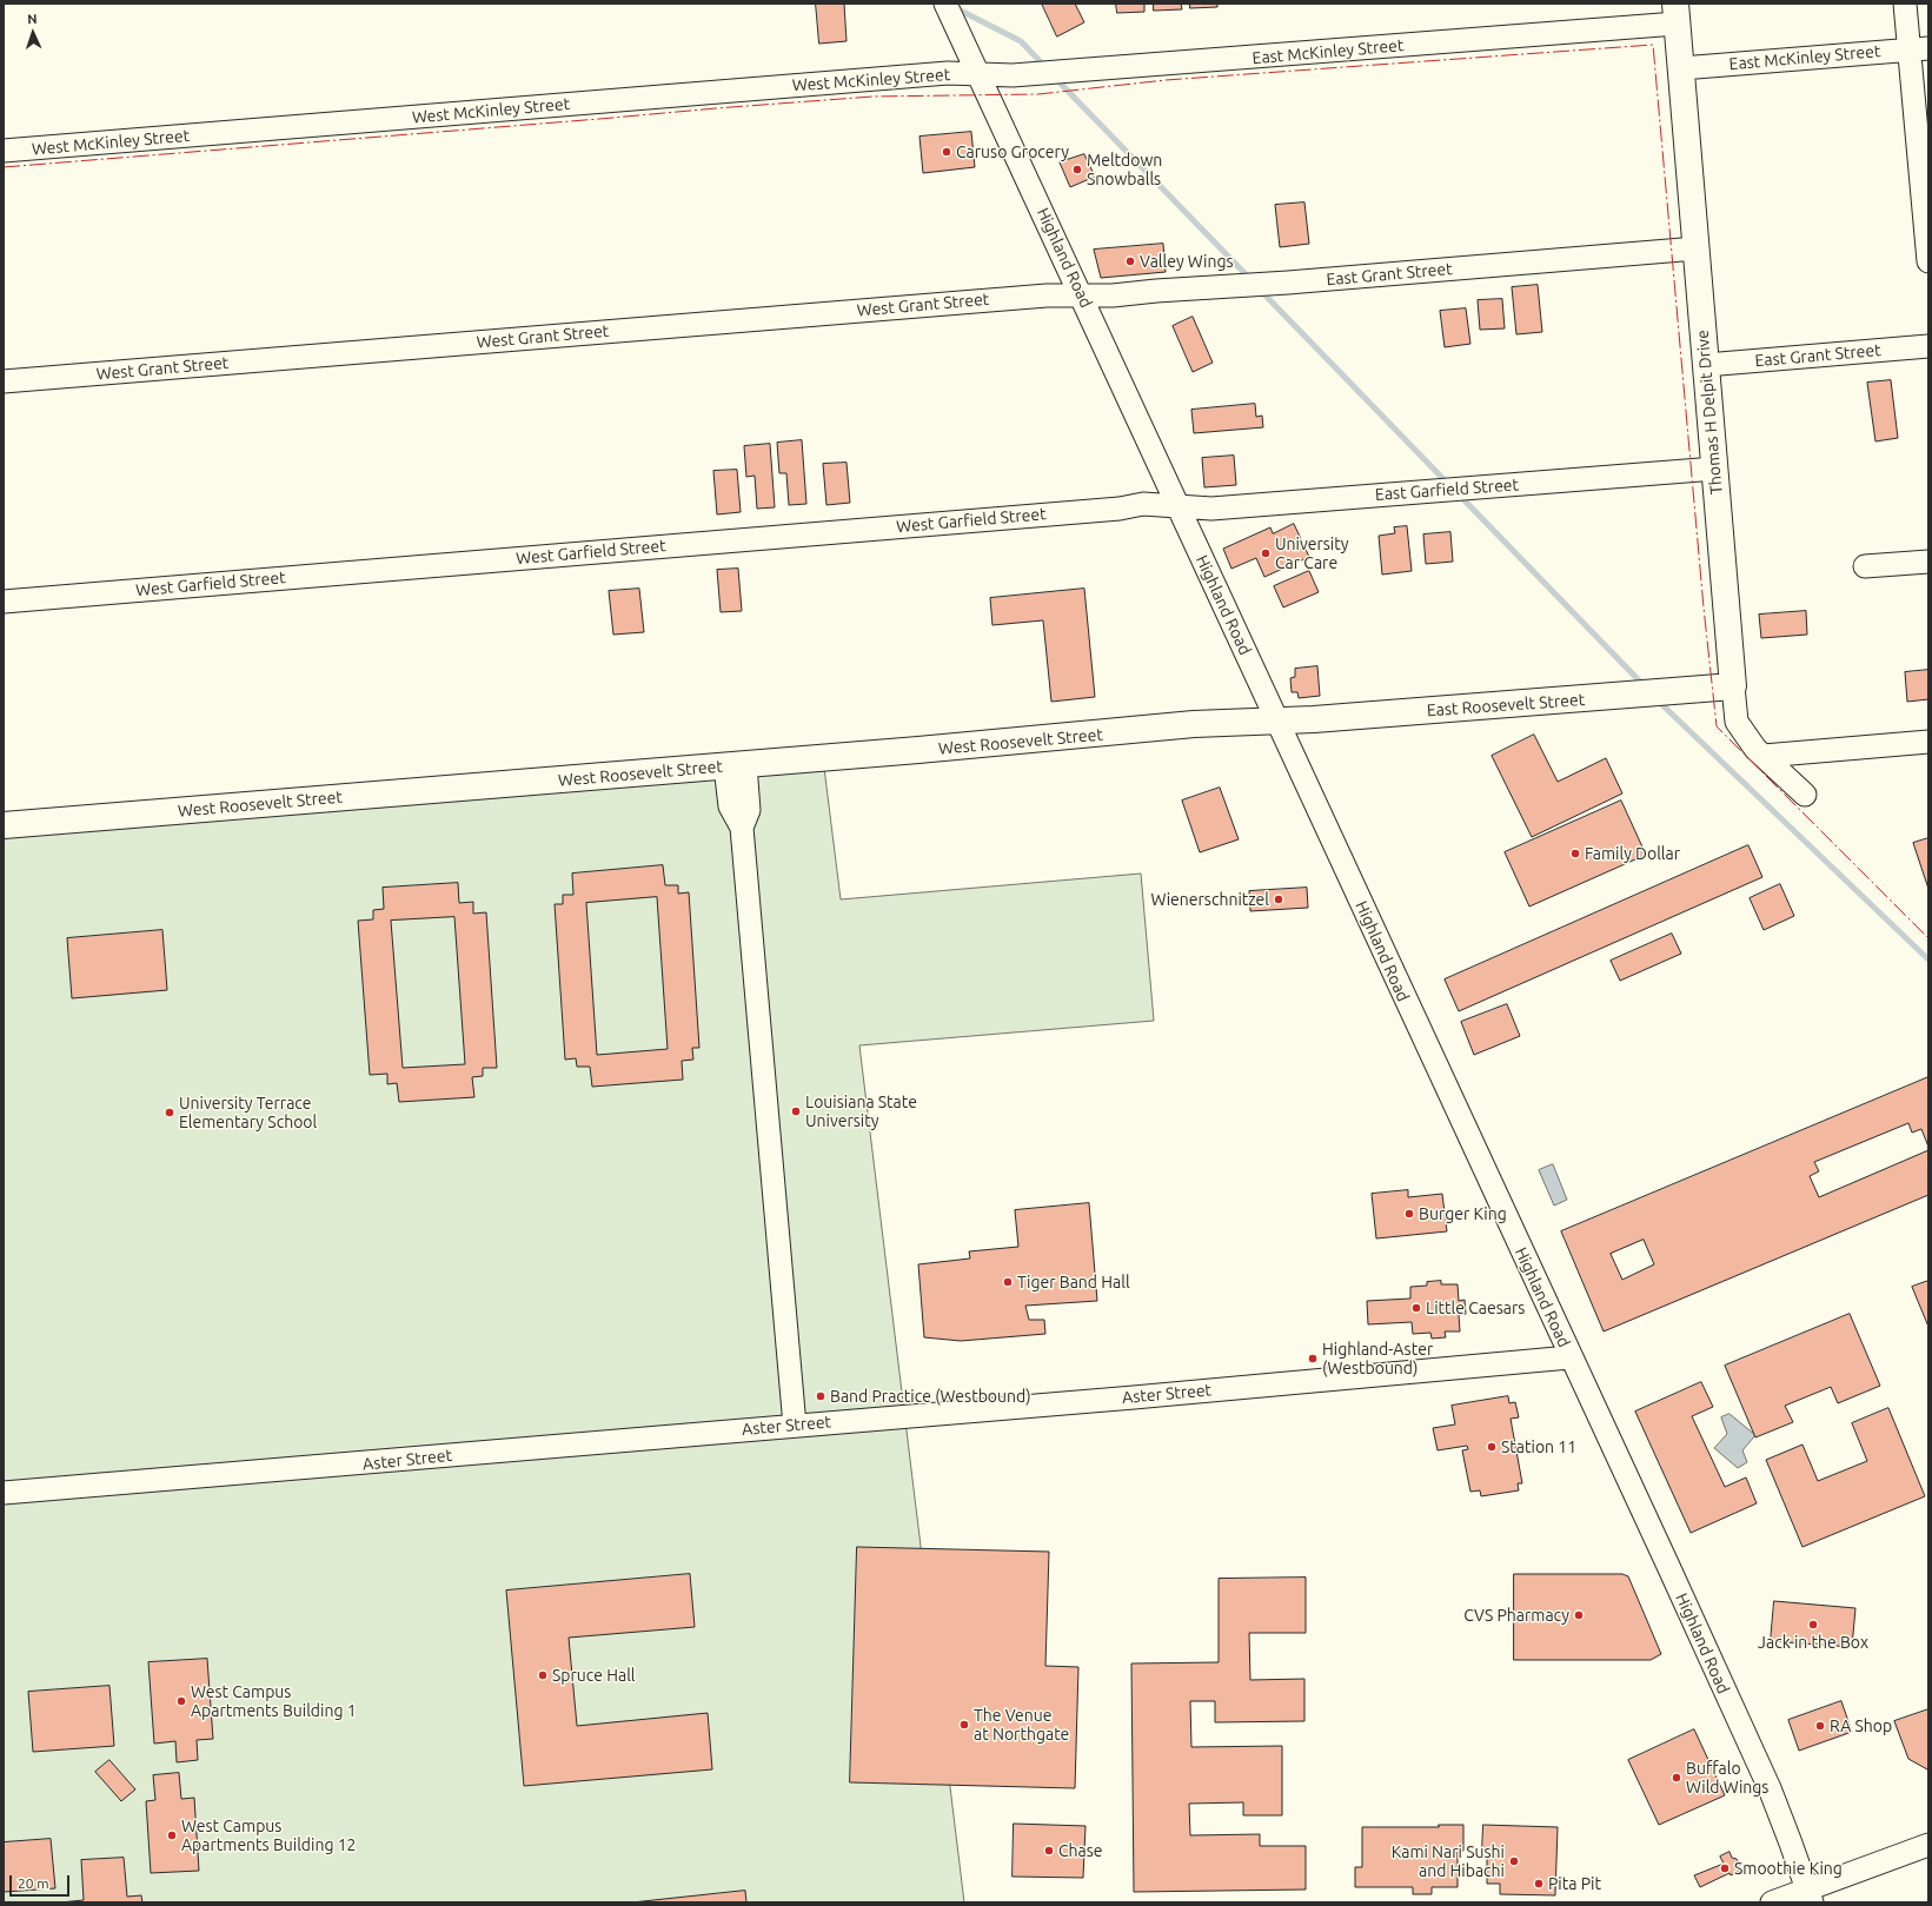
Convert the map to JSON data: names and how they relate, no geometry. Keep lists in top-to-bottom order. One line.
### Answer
{"streets":{"main road":["Thomas H Delpit Drive","East Roosevelt Street","West Roosevelt Street"],"street":["East McKinley Street","West McKinley Street","Highland Road","East Grant Street","West Grant Street","East Garfield Street","West Garfield Street","Aster Street"]},"crossings":[["East McKinley Street","West McKinley Street"],["East McKinley Street","Highland Road"],["East McKinley Street","Thomas H Delpit Drive"],["West McKinley Street","Highland Road"],["Highland Road","East Grant Street"],["Highland Road","West Grant Street"],["Highland Road","East Garfield Street"],["Highland Road","West Garfield Street"],["Highland Road","East Roosevelt Street"],["Highland Road","West Roosevelt Street"],["Highland Road","Aster Street"],["East Grant Street","West Grant Street"],["East Grant Street","Thomas H Delpit Drive"],["Thomas H Delpit Drive","East Garfield Street"],["Thomas H Delpit Drive","East Roosevelt Street"],["East Garfield Street","West Garfield Street"],["East Roosevelt Street","West Roosevelt Street"]],"places":["Caruso Grocery","Meltdown Snowballs","Valley Wings","University Car Care","Family Dollar","Wienerschnitzel","Louisiana State University","University Terrace Elementary School","Burger King","Tiger Band Hall","Little Caesars","Highland-Aster (Westbound)","Band Practice (Westbound)","Station 11","CVS Pharmacy","Jack in the Box","Spruce Hall","West Campus Apartments Building 1","The Venue at Northgate","RA Shop","Buffalo Wild Wings","West Campus Apartments Building 12","Chase","Kami Nari Sushi and Hibachi","Smoothie King","Pita Pit"],"scale_bar":"20 m","north":"top"}
